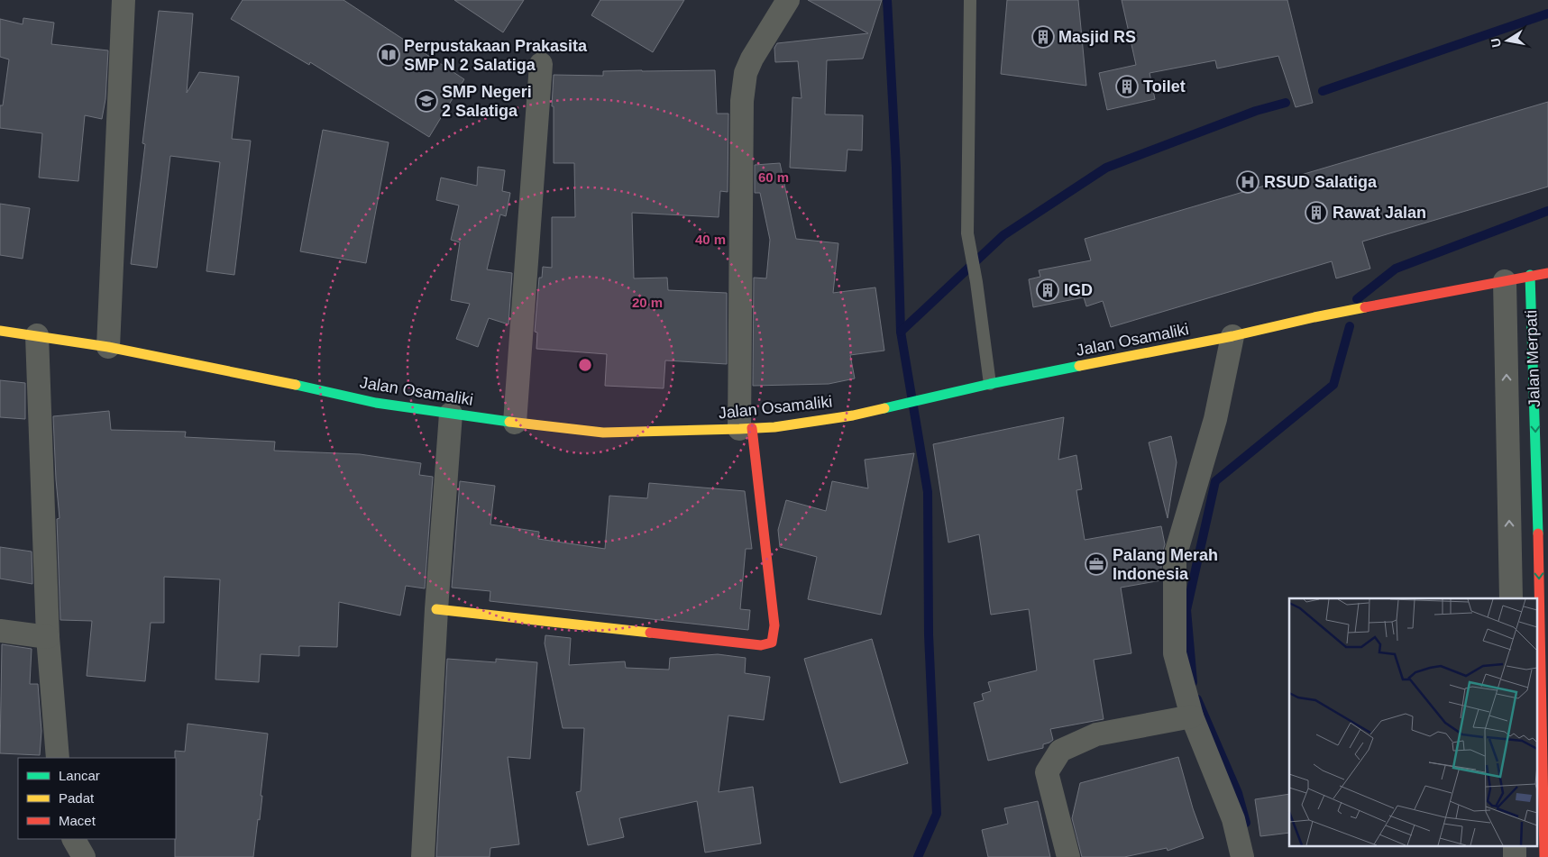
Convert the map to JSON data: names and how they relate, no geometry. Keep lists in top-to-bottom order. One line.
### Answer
{"streets":{"main road":["Jalan Osamaliki","Jalan Merpati"]},"crossings":[["Jalan Osamaliki","Jalan Merpati"]],"places":{"building":["Masjid RS","Toilet","Rawat Jalan","IGD"],"library":["Perpustakaan Prakasita SMP N 2 Salatiga"],"school or university":["SMP Negeri 2 Salatiga"],"hospital":["RSUD Salatiga"],"office":["Palang Merah Indonesia"]},"legend":["Lancar","Padat","Macet"],"north":"left","rings":["60 m","40 m","20 m"]}
